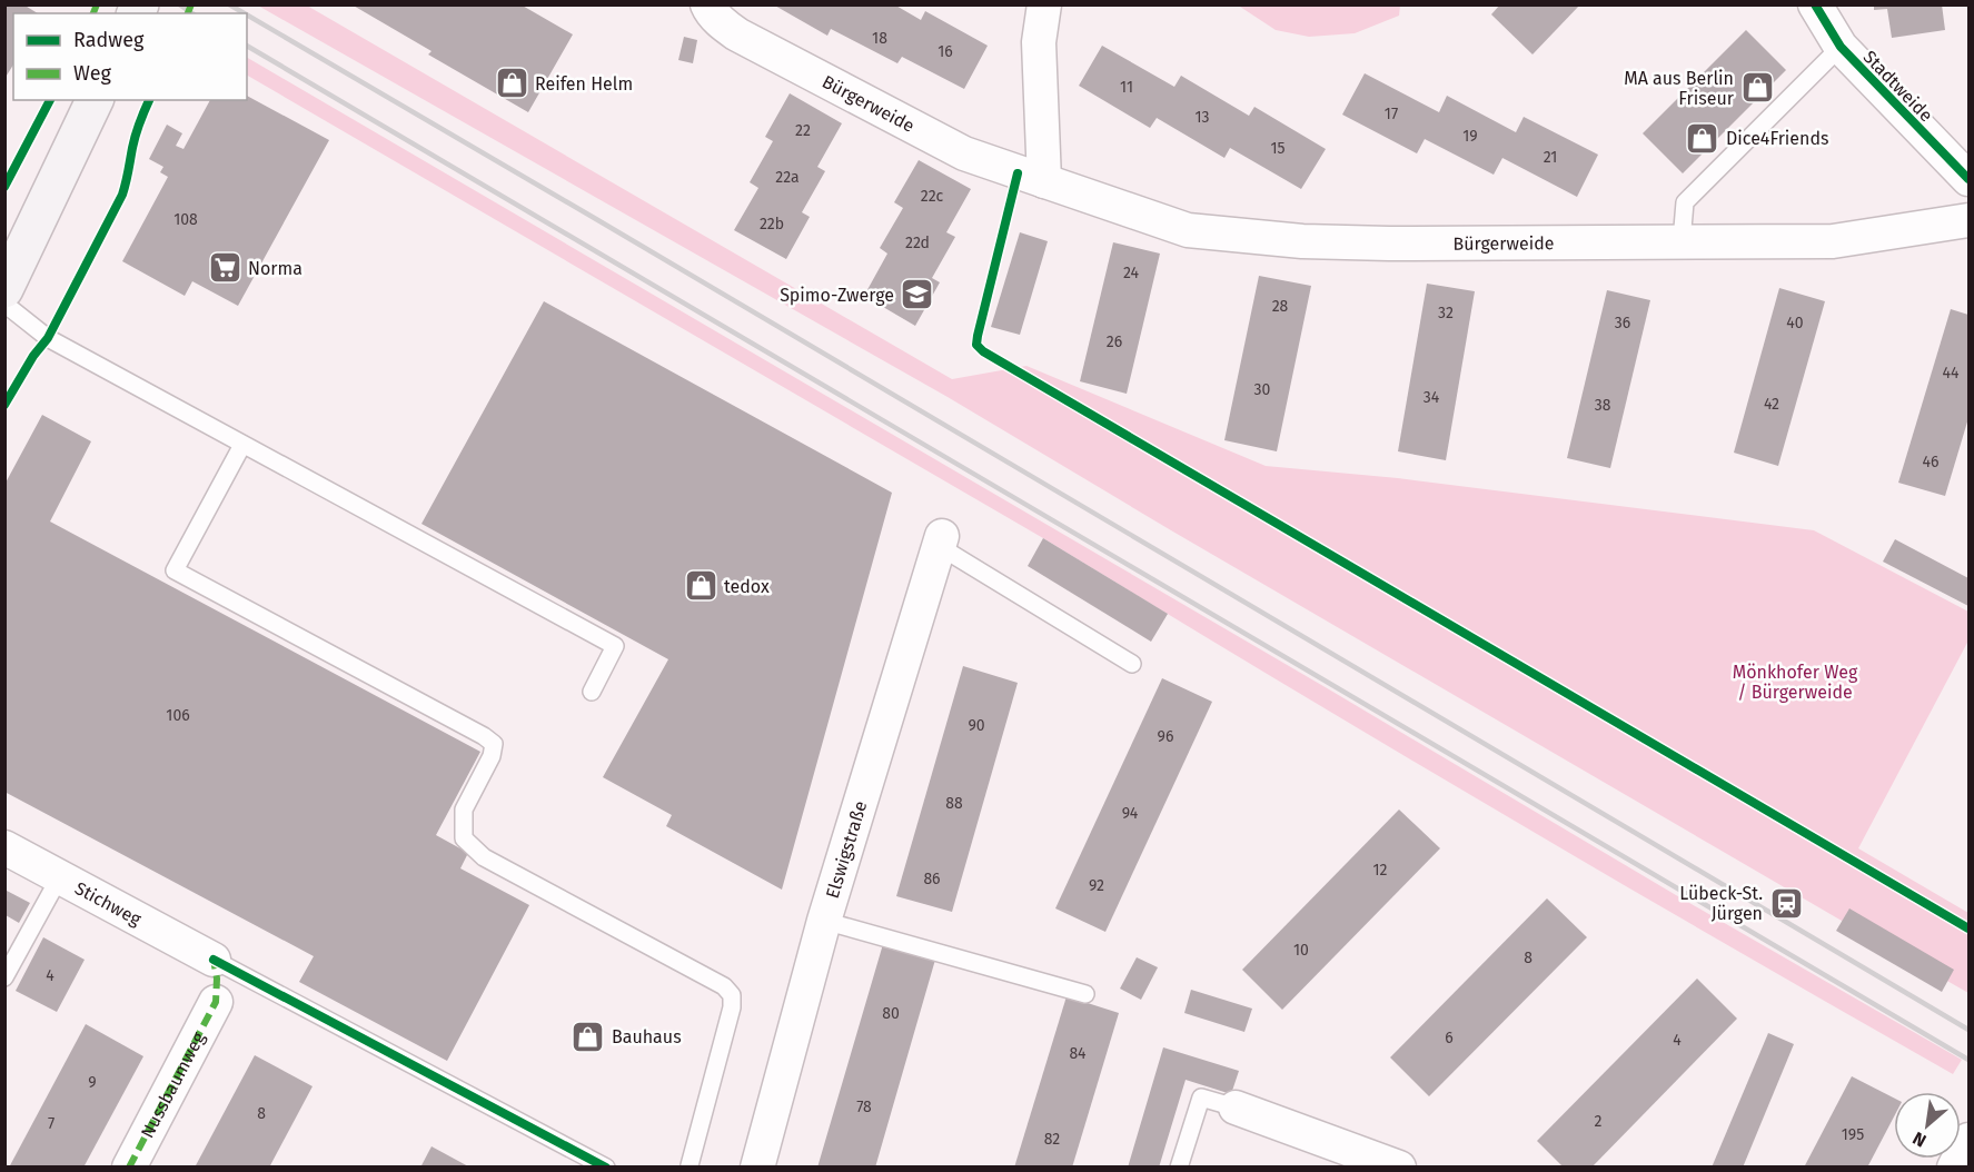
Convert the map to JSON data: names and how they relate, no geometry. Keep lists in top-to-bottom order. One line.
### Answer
{"streets":{"street":["Stadtweide","Bürgerweide","Elswigstraße","Stichweg","Nussbaumweg"]},"parks":["Mönkhofer Weg / Bürgerweide"],"places":{"shop":["Reifen Helm","MA aus Berlin Friseur","Dice4Friends","tedox","Bauhaus"],"supermarket":["Norma"],"school or university":["Spimo-Zwerge"],"station":["Lübeck-St. Jürgen"]},"house_numbers":["18","16","11","17","13","22","19","15","21","22a","22c","108","22b","22d","24","28","32","36","40","26","44","30","34","42","38","46","106","90","96","88","94","12","86","92","10","8","4","80","6","4","84","9","78","8","2","7","195","82"],"legend":["Radweg","Weg"],"north":"bottom left"}
